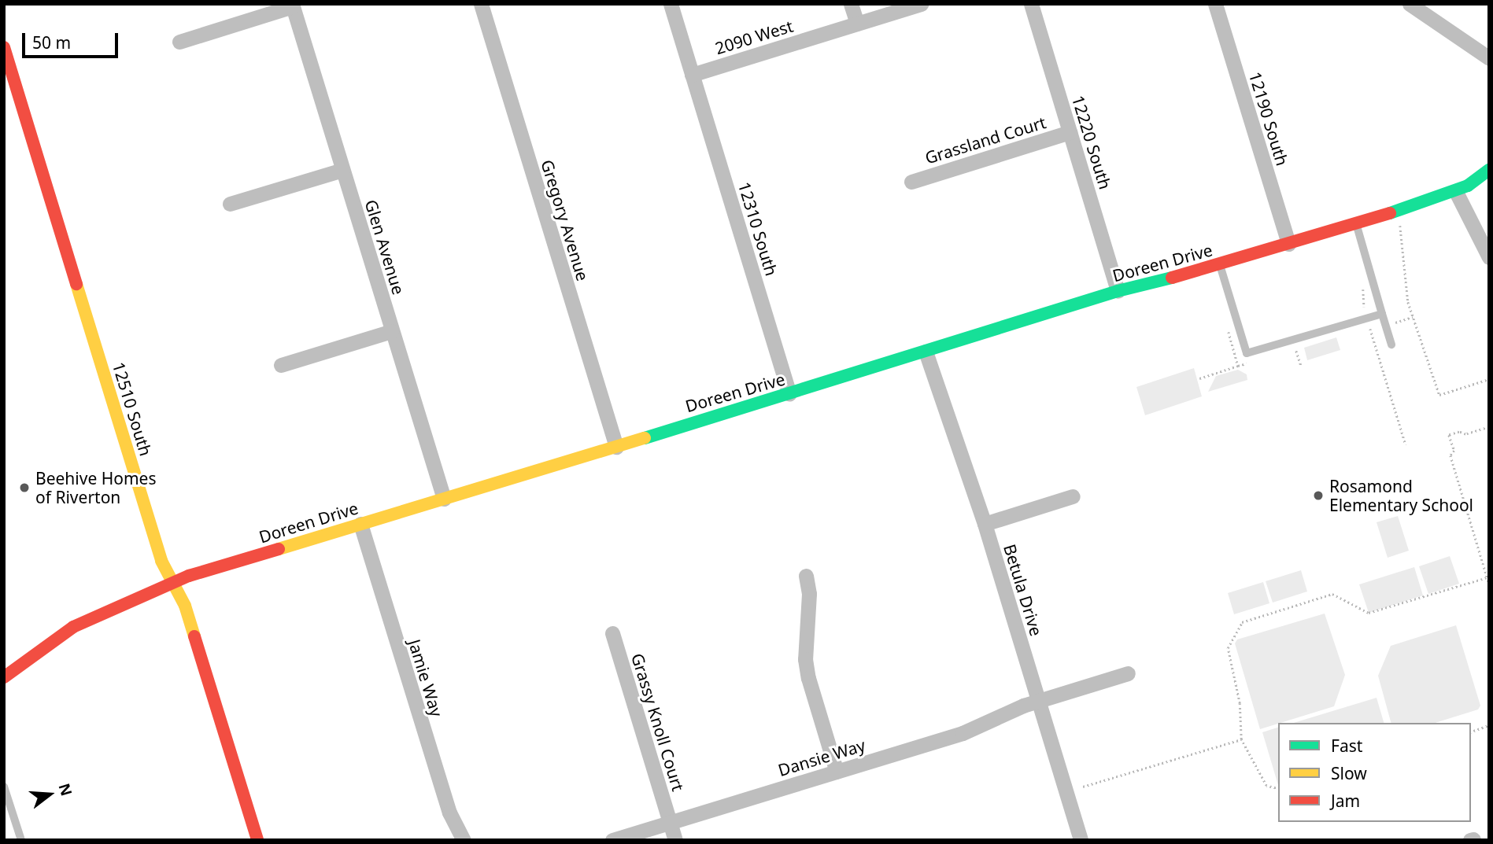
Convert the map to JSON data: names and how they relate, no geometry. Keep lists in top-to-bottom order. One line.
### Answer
{"streets":{"street":["2090 West","12190 South","Grassland Court","12220 South","Gregory Avenue","12310 South","Glen Avenue","Doreen Drive","12510 South","Betula Drive","Jamie Way","Grassy Knoll Court","Dansie Way"]},"crossings":[["2090 West","12310 South"],["12190 South","Doreen Drive"],["Grassland Court","12220 South"],["12220 South","Doreen Drive"],["Gregory Avenue","Doreen Drive"],["12310 South","Doreen Drive"],["Glen Avenue","Doreen Drive"],["Doreen Drive","12510 South"],["Doreen Drive","Betula Drive"],["Doreen Drive","Jamie Way"],["Betula Drive","Dansie Way"],["Grassy Knoll Court","Dansie Way"]],"places":["Beehive Homes of Riverton","Rosamond Elementary School"],"legend":["Fast","Slow","Jam"],"scale_bar":"50 m","north":"right"}
